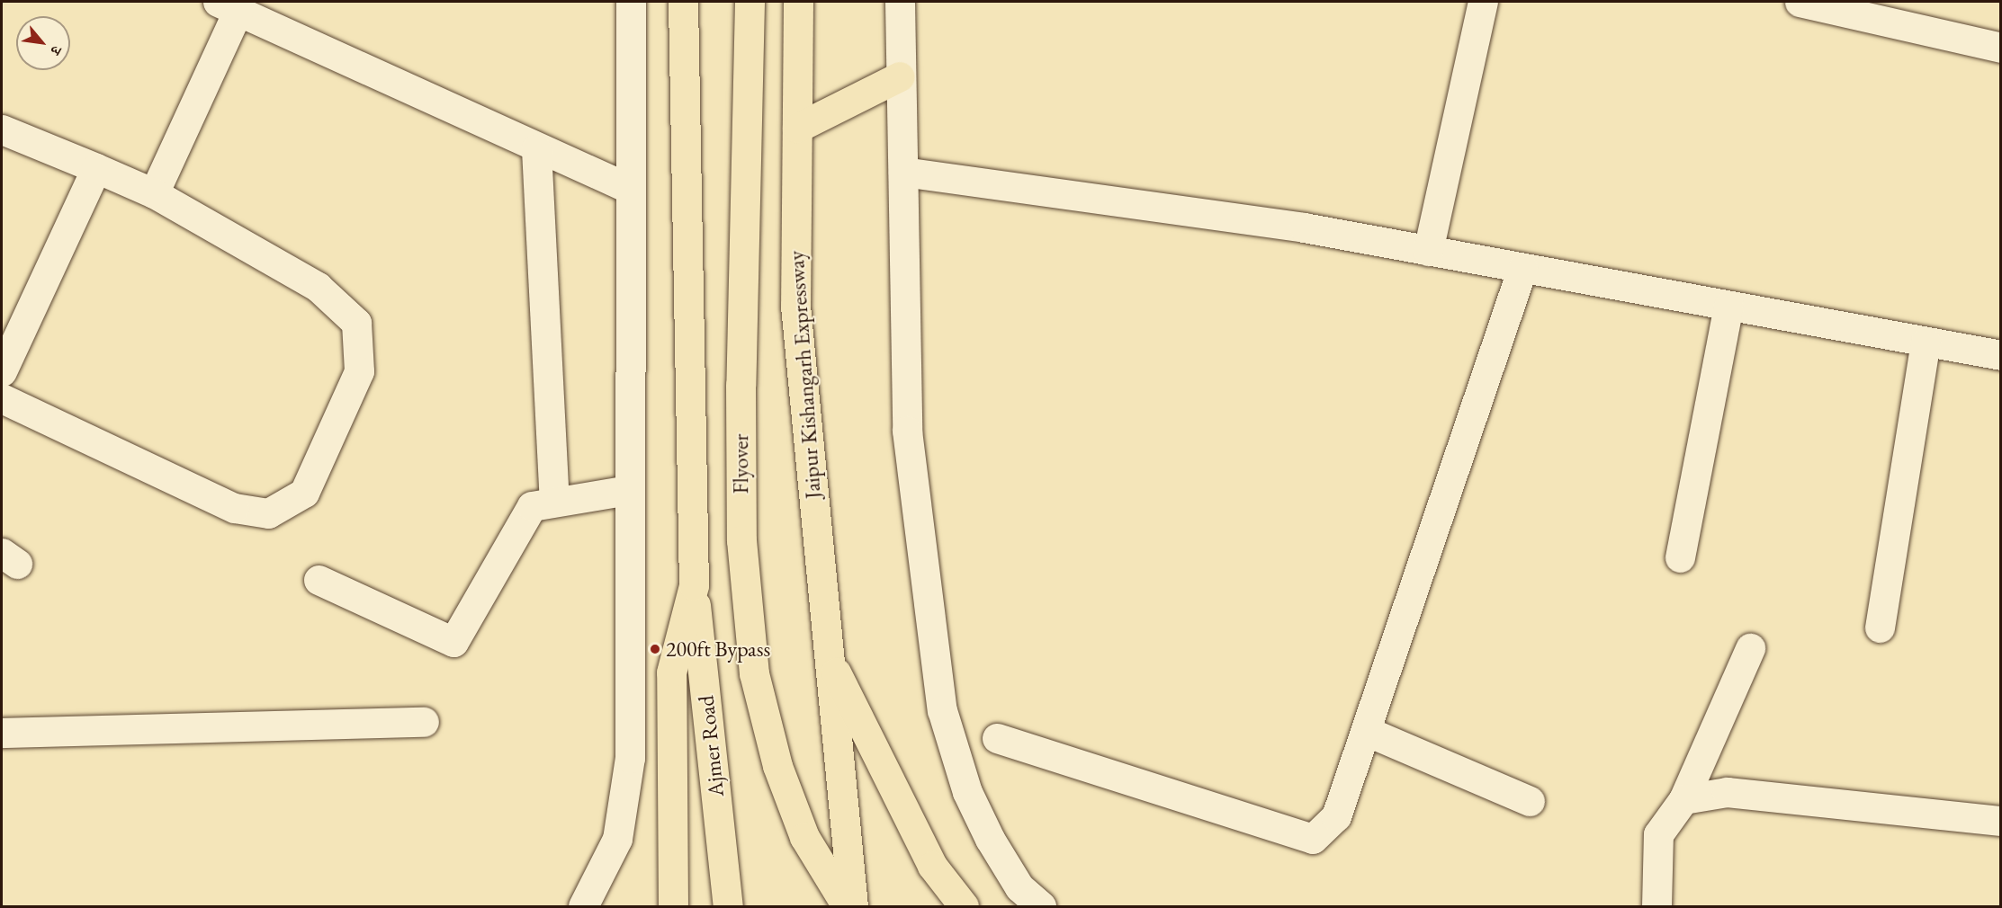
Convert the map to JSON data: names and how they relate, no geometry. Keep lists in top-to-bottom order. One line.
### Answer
{"streets":{"highway":["Jaipur Kishangarh Expressway","Flyover","Ajmer Road"]},"places":["200ft Bypass"],"north":"bottom right"}
